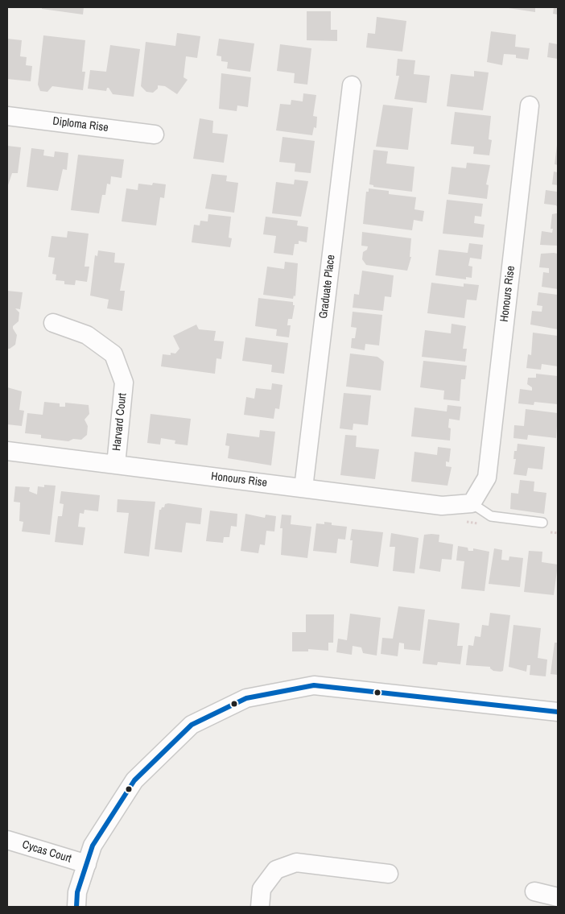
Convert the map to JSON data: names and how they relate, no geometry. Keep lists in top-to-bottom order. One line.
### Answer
{"streets":{"street":["Diploma Rise","Graduate Place","Honours Rise","Harvard Court","Cycas Court"]},"crossings":[["Graduate Place","Honours Rise"],["Honours Rise","Harvard Court"]]}
